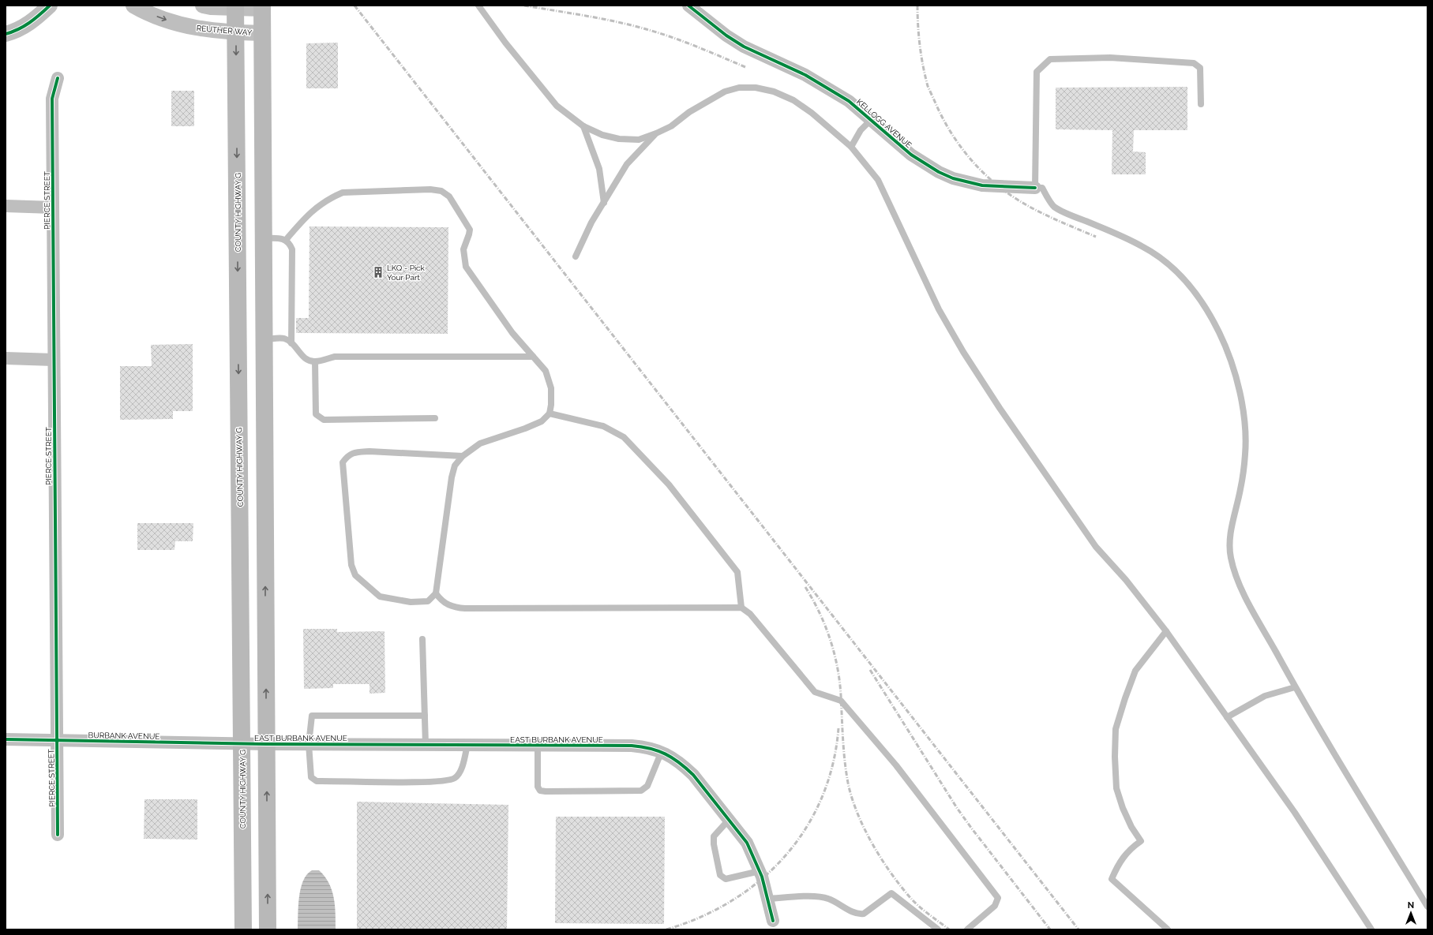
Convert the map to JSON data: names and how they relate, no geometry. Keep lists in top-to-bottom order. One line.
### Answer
{"streets":{"main road":["COUNTY HIGHWAY G"],"street":["REUTHER WAY","KELLOGG AVENUE","PIERCE STREET","BURBANK AVENUE","EAST BURBANK AVENUE"]},"crossings":[["REUTHER WAY","COUNTY HIGHWAY G"],["PIERCE STREET","BURBANK AVENUE"],["COUNTY HIGHWAY G","BURBANK AVENUE"],["COUNTY HIGHWAY G","EAST BURBANK AVENUE"],["BURBANK AVENUE","EAST BURBANK AVENUE"]],"places":{"building":["LKQ - Pick Your Part"]},"north":"top"}
